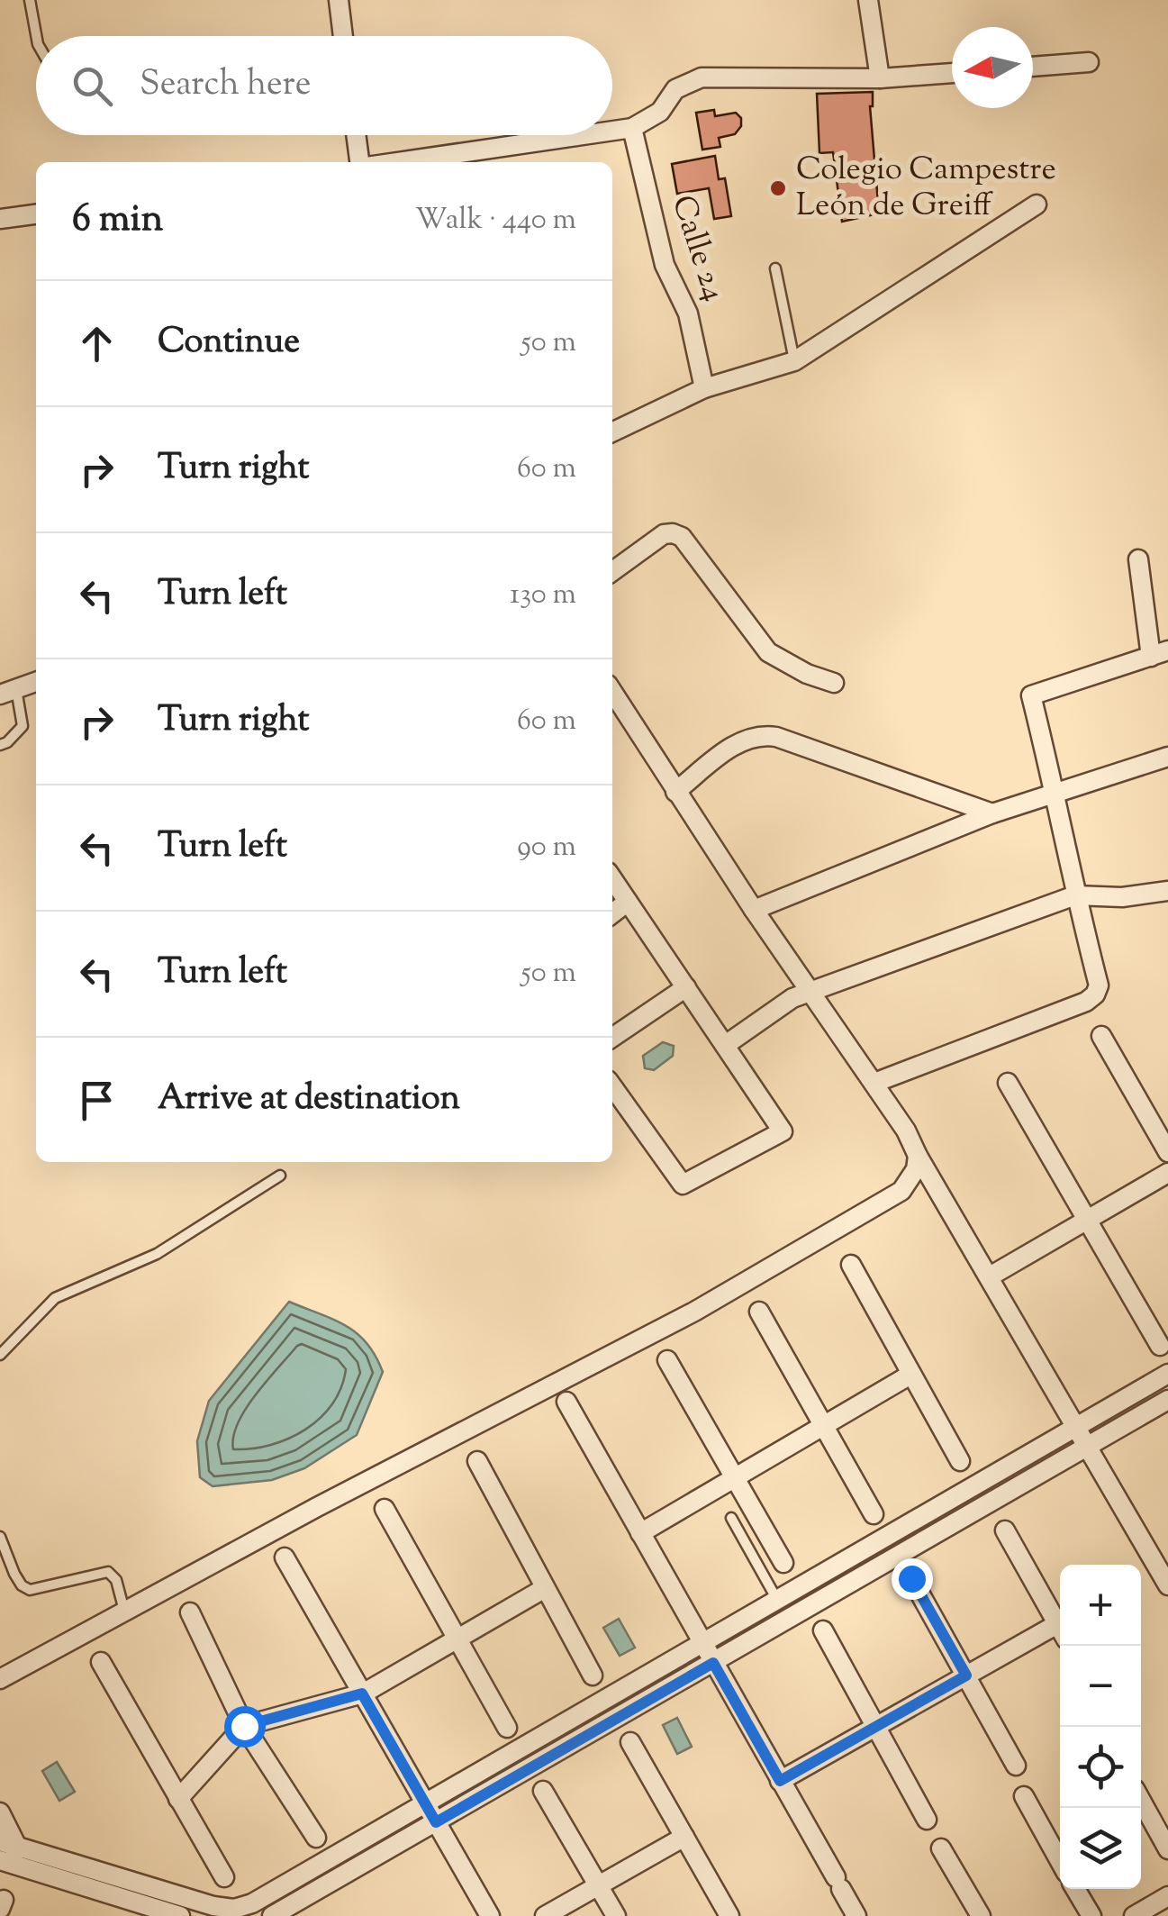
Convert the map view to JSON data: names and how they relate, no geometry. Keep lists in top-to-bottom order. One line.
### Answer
{"streets":{"street":["Calle 24"]},"places":["Colegio Campestre León de Greiff"],"north":"left","page":{"search":"Search here","heading":["6 min","Walk · 440 m"],"list":[["Continue","50 m"],["Turn right","60 m"],["Turn left","130 m"],["Turn right","60 m"],["Turn left","90 m"],["Turn left","50 m"],"Arrive at destination"],"map_buttons":["+","−"]}}
